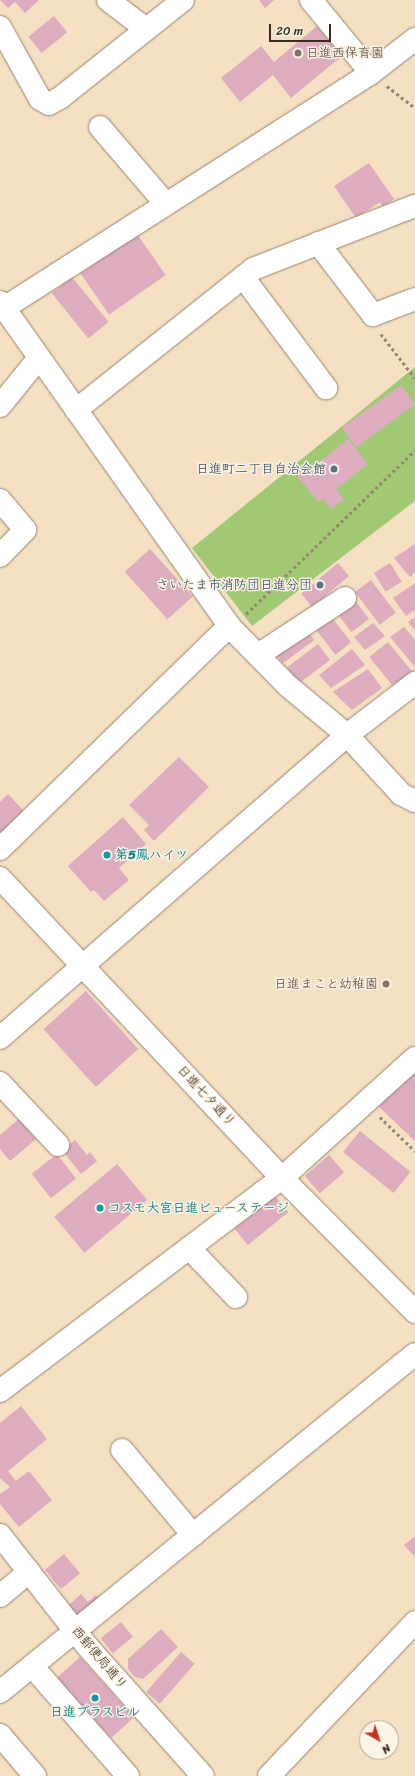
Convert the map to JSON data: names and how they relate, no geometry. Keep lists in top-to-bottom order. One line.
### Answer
{"streets":{"street":["日進七夕通り","西郵便局通り"]},"places":["日進西保育園","日進町二丁目自治会館","さいたま市消防団日進分団","第5鳳ハイツ","日進まこと幼稚園","コスモ大宮日進ビューステージ","日進プラスビル"],"scale_bar":"20 m","north":"bottom right"}
